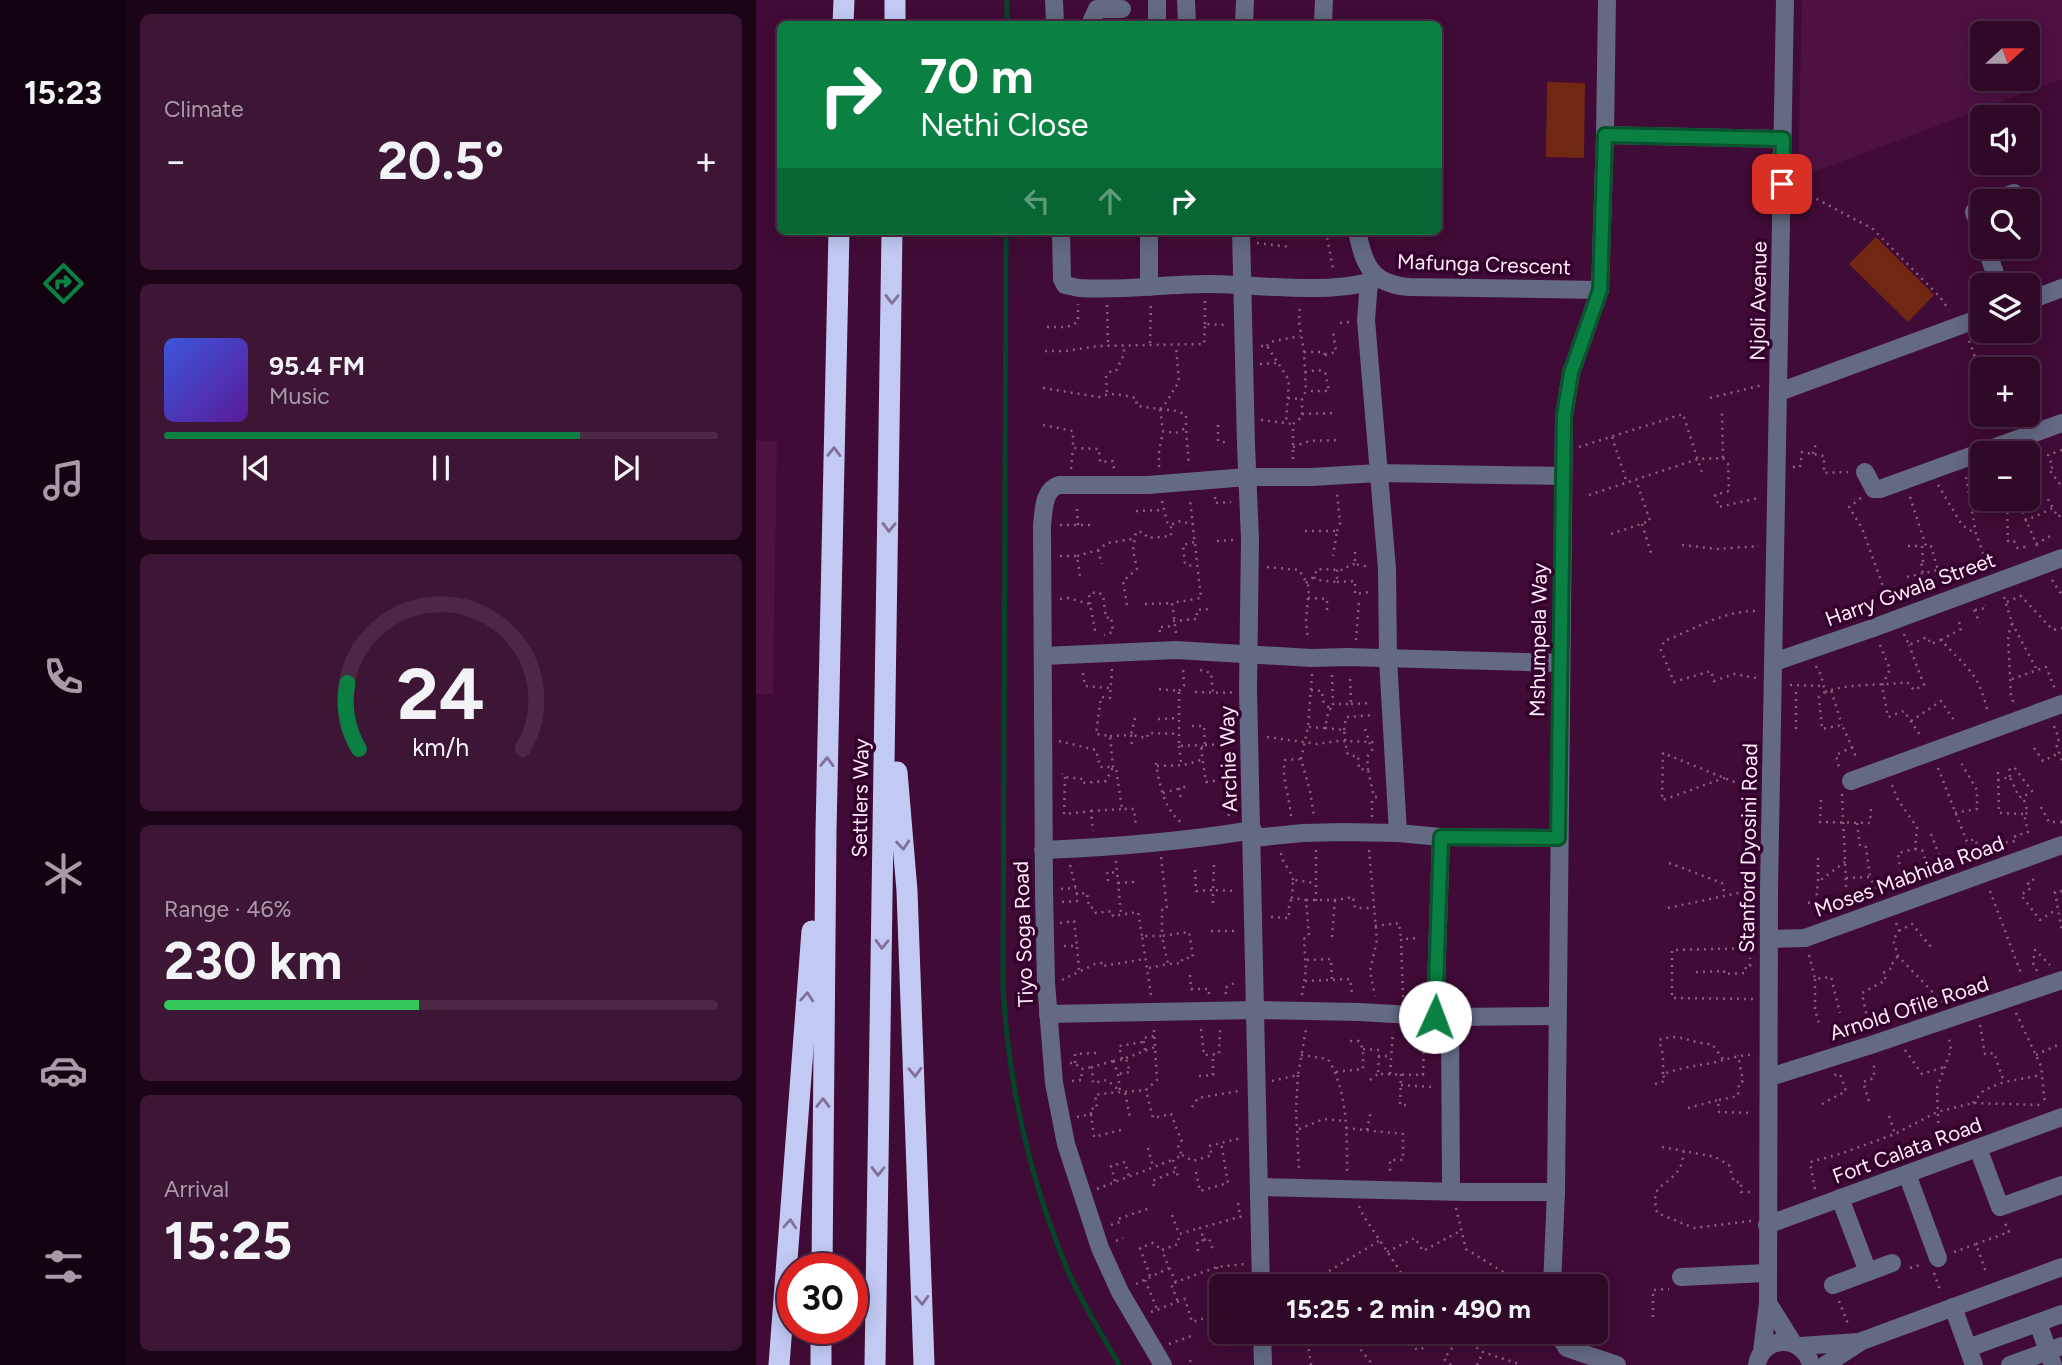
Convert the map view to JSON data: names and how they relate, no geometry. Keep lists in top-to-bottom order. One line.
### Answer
{"streets":{"highway":["Settlers Way"],"street":["Mafunga Crescent","Njoli Avenue","Harry Gwala Street","Mshumpela Way","Archie Way","Stanford Dyosini Road","Moses Mabhida Road","Tiyo Soga Road","Arnold Ofile Road","Fort Calata Road"]},"crossings":[["Mafunga Crescent","Mshumpela Way"],["Njoli Avenue","Stanford Dyosini Road"],["Harry Gwala Street","Stanford Dyosini Road"],["Stanford Dyosini Road","Moses Mabhida Road"],["Stanford Dyosini Road","Arnold Ofile Road"],["Stanford Dyosini Road","Fort Calata Road"]],"north":"right","page":{"tabs":"15:23","tile":["Climate",["Range · 46%","230 km"],["Arrival","15:25"]],"map_buttons":["+","−"],"turn":["70 m","Nethi Close"],"heat":["−","20.5°","+"],"song":["95.4 FM","Music"],"limit":"30","trip":"15:25 · 2 min · 490 m","gauge":["24","km/h"]}}
